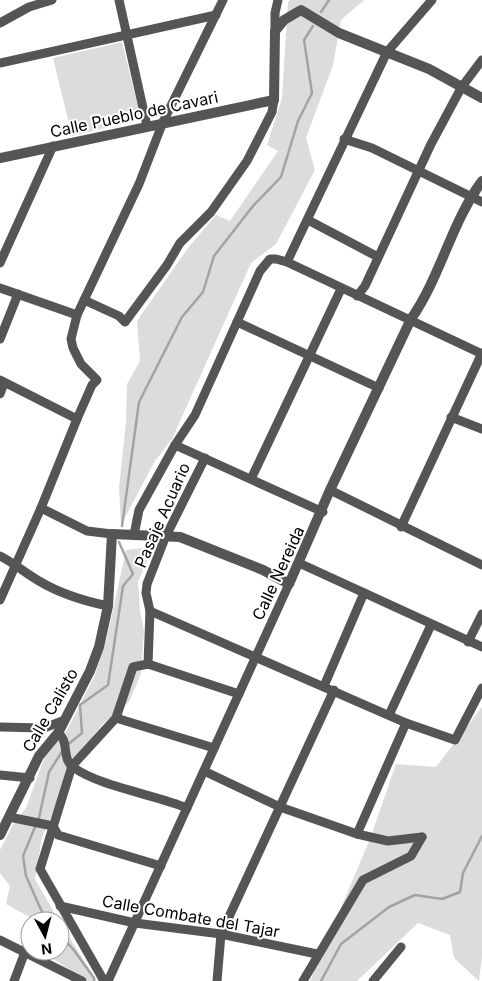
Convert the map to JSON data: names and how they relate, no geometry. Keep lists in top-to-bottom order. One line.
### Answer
{"streets":{"street":["Calle Pueblo de Cavari","Pasaje Acuario","Calle Nereida","Calle Calisto","Calle Combate del Tajar"]},"crossings":[["Calle Nereida","Calle Combate del Tajar"]],"north":"bottom"}
